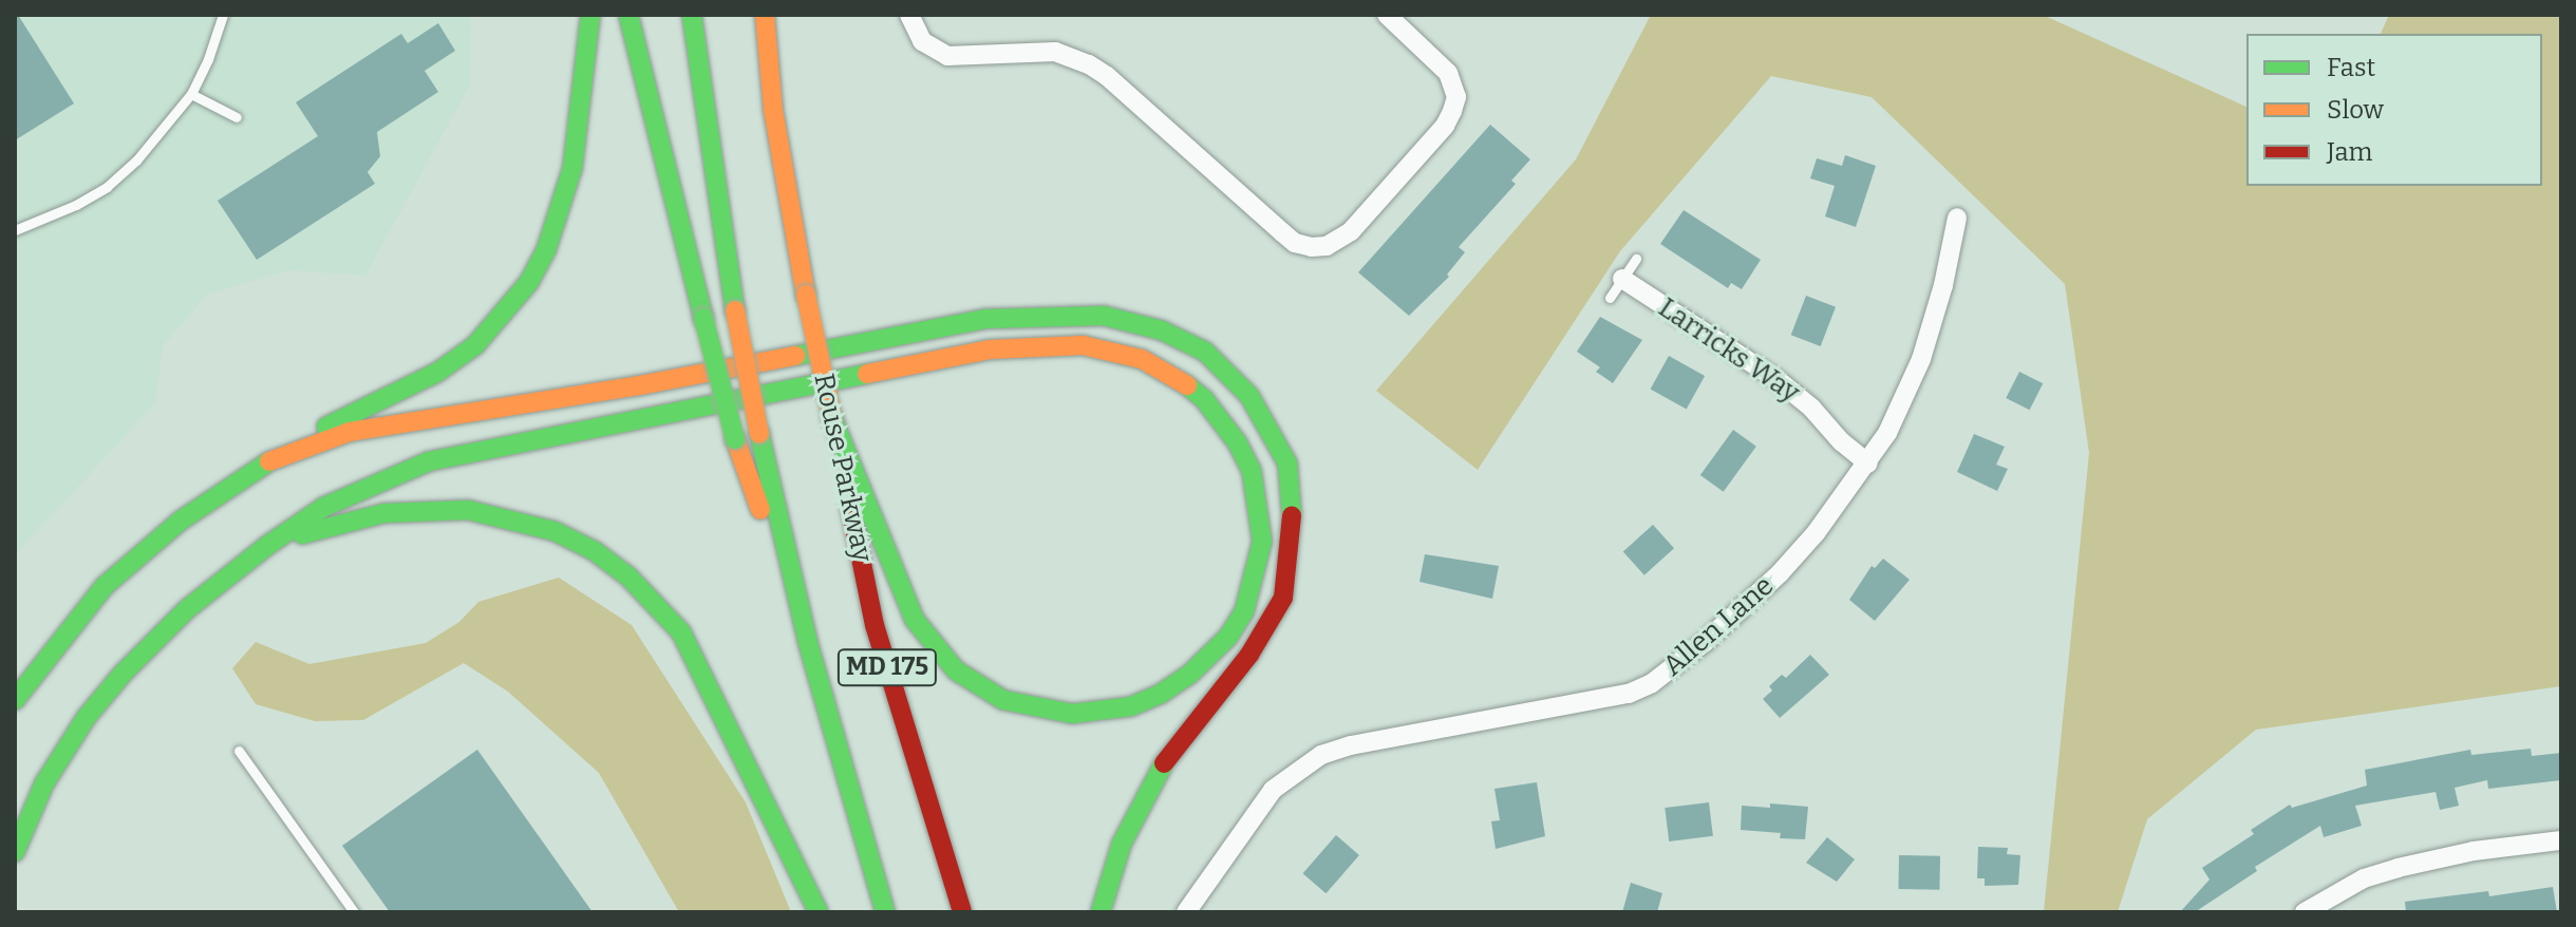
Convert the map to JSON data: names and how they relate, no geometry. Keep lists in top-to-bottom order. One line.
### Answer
{"streets":{"main road":["Rouse Parkway","MD 175"],"street":["Larricks Way","Allen Lane"]},"crossings":[["Larricks Way","Allen Lane"]],"legend":["Fast","Slow","Jam"]}
